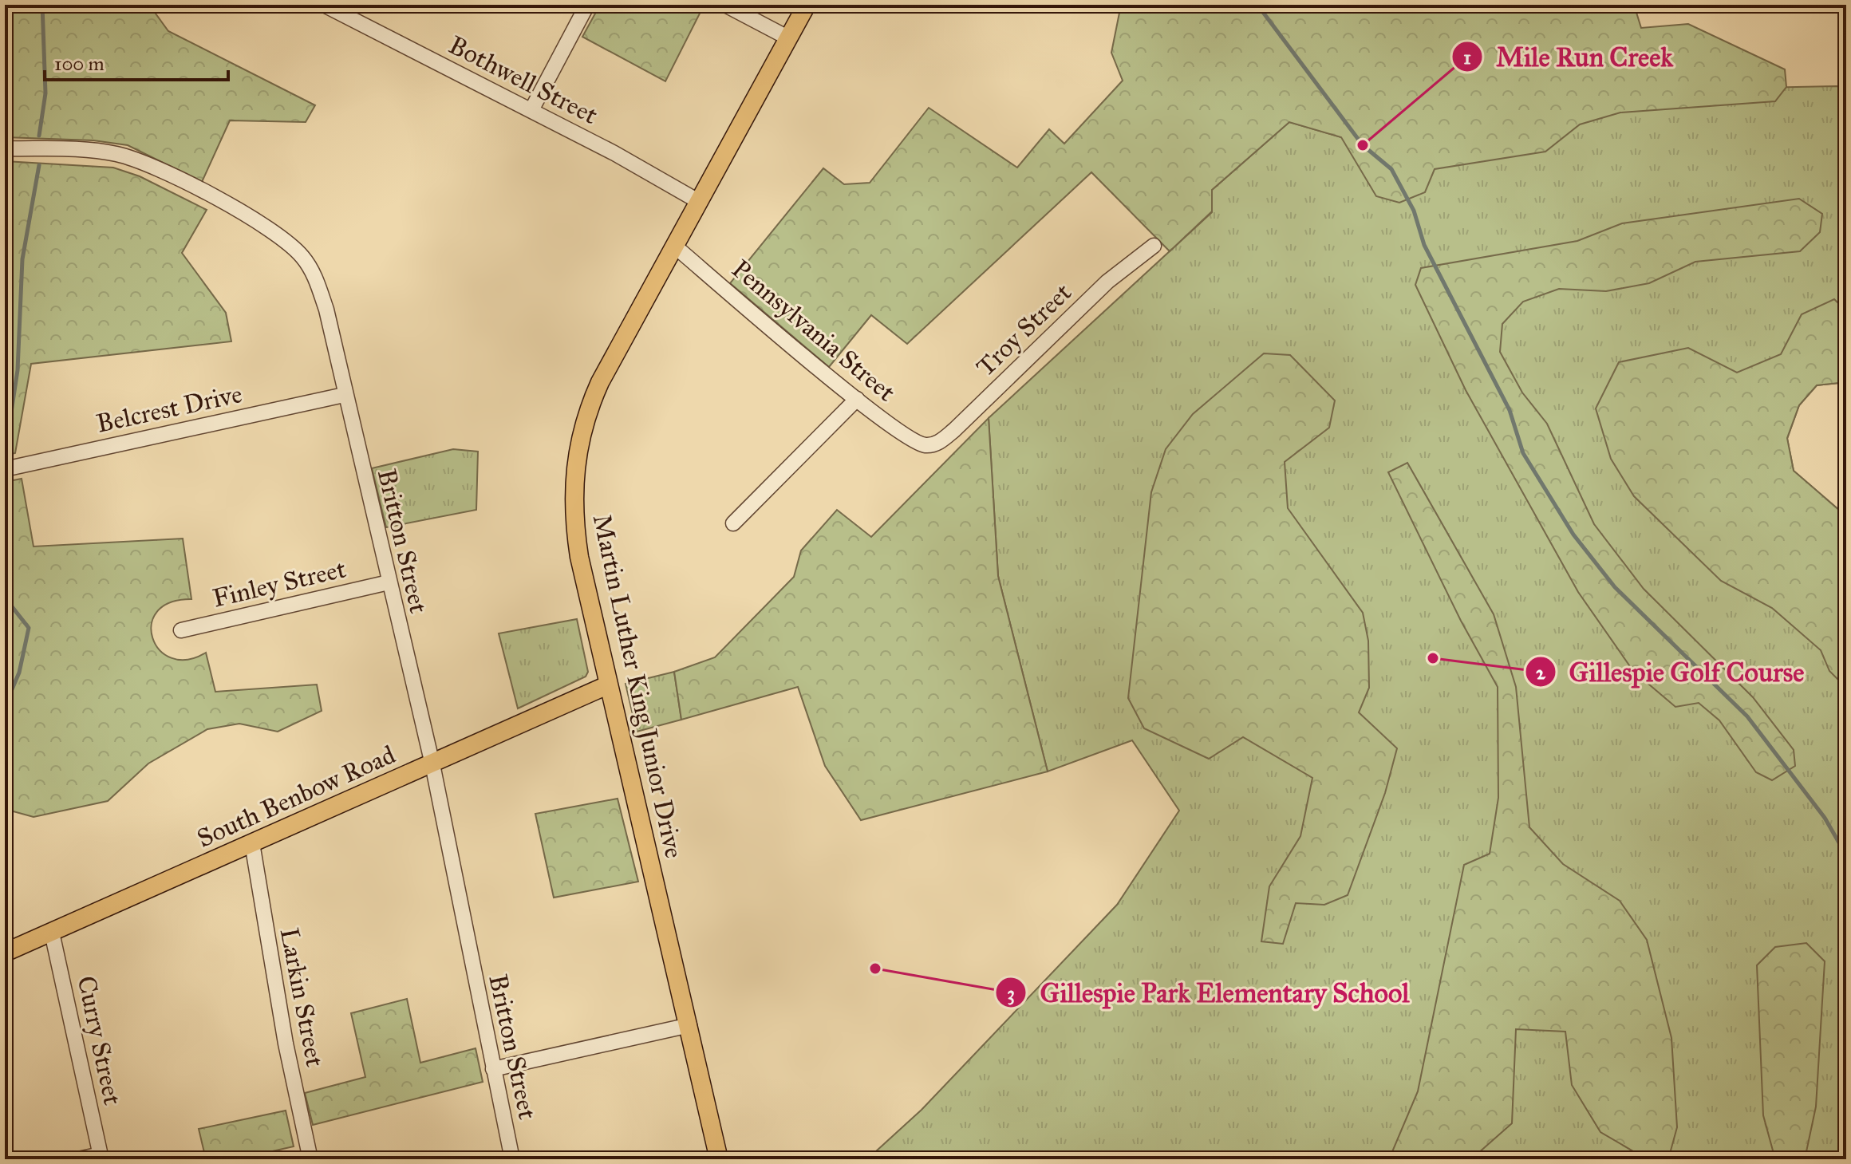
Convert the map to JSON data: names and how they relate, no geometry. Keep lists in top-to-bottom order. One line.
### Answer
{"streets":{"main road":["Martin Luther King Junior Drive","South Benbow Road"],"street":["Bothwell Street","Troy Street","Pennsylvania Street","Belcrest Drive","Britton Street","Finley Street","Larkin Street","Curry Street"]},"crossings":[["Bothwell Street","Martin Luther King Junior Drive"],["Troy Street","Pennsylvania Street"],["Pennsylvania Street","Martin Luther King Junior Drive"],["Belcrest Drive","Britton Street"],["Britton Street","Finley Street"],["Britton Street","South Benbow Road"],["Martin Luther King Junior Drive","South Benbow Road"],["South Benbow Road","Larkin Street"],["South Benbow Road","Curry Street"]],"places":["Mile Run Creek","Gillespie Golf Course","Gillespie Park Elementary School"],"scale_bar":"100 m"}
